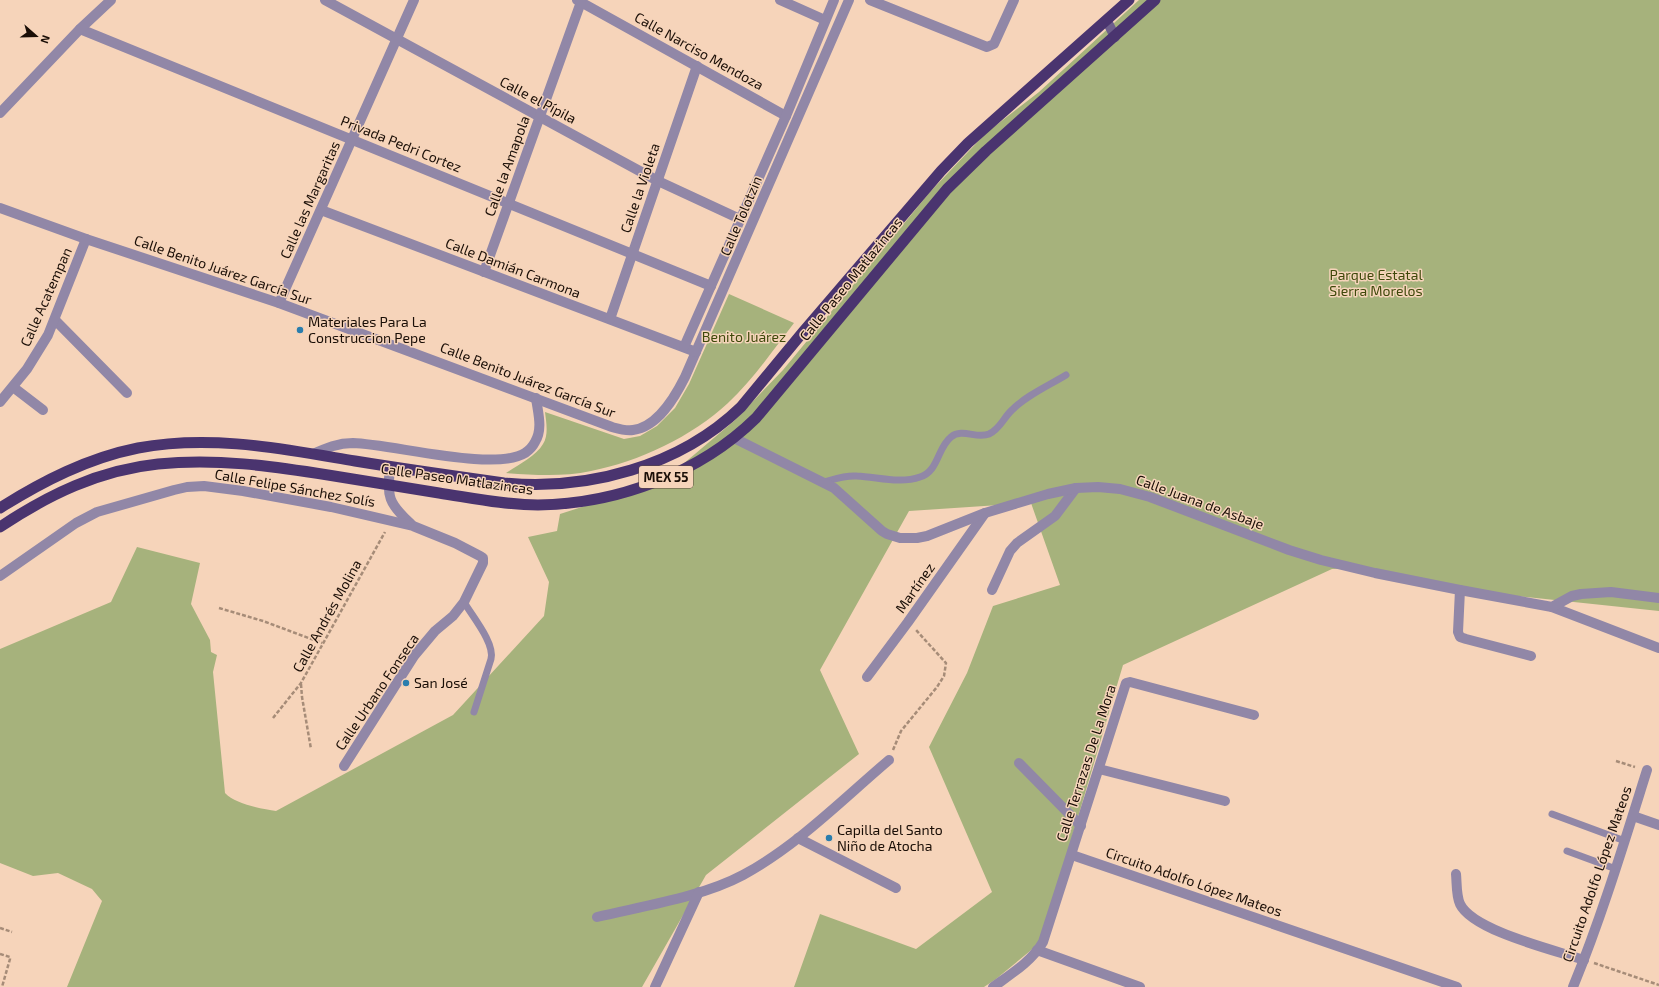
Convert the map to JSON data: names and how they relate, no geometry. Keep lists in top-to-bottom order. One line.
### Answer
{"streets":{"highway":["Calle Paseo Matlazincas","MEX 55"],"street":["Calle Narciso Mendoza","Calle el Pípila","Privada Pedri Cortez","Calle la Amapola","Calle la Violeta","Calle las Margaritas","Calle Tolotzin","Calle Damián Carmona","Calle Benito Juárez García Sur","Calle Acatempan","Calle Felipe Sánchez Solís","Calle Juana de Asbaje","Martínez","Calle Urbano Fonseca","Calle Terrazas De La Mora","Circuito Adolfo López Mateos"],"path":["Calle Andrés Molina"]},"crossings":[["Calle Narciso Mendoza","Calle la Amapola"],["Calle Narciso Mendoza","Calle la Violeta"],["Calle Narciso Mendoza","Calle Tolotzin"],["Calle el Pípila","Calle la Amapola"],["Calle el Pípila","Calle la Violeta"],["Calle el Pípila","Calle las Margaritas"],["Calle el Pípila","Calle Tolotzin"],["Privada Pedri Cortez","Calle la Amapola"],["Privada Pedri Cortez","Calle la Violeta"],["Privada Pedri Cortez","Calle las Margaritas"],["Privada Pedri Cortez","Calle Tolotzin"],["Calle la Amapola","Calle Damián Carmona"],["Calle la Violeta","Calle Damián Carmona"],["Calle las Margaritas","Calle Damián Carmona"],["Calle las Margaritas","Calle Benito Juárez García Sur"],["Calle Tolotzin","Calle Damián Carmona"],["Calle Tolotzin","Calle Benito Juárez García Sur"],["Calle Benito Juárez García Sur","Calle Acatempan"],["Calle Paseo Matlazincas","Calle Juana de Asbaje"],["Calle Felipe Sánchez Solís","Calle Andrés Molina"],["Calle Felipe Sánchez Solís","Calle Urbano Fonseca"],["Calle Juana de Asbaje","Martínez"],["Calle Terrazas De La Mora","Circuito Adolfo López Mateos"]],"parks":["Parque Estatal Sierra Morelos","Benito Juárez"],"places":["Materiales Para La Construccion Pepe","San José","Capilla del Santo Niño de Atocha"],"north":"right"}
